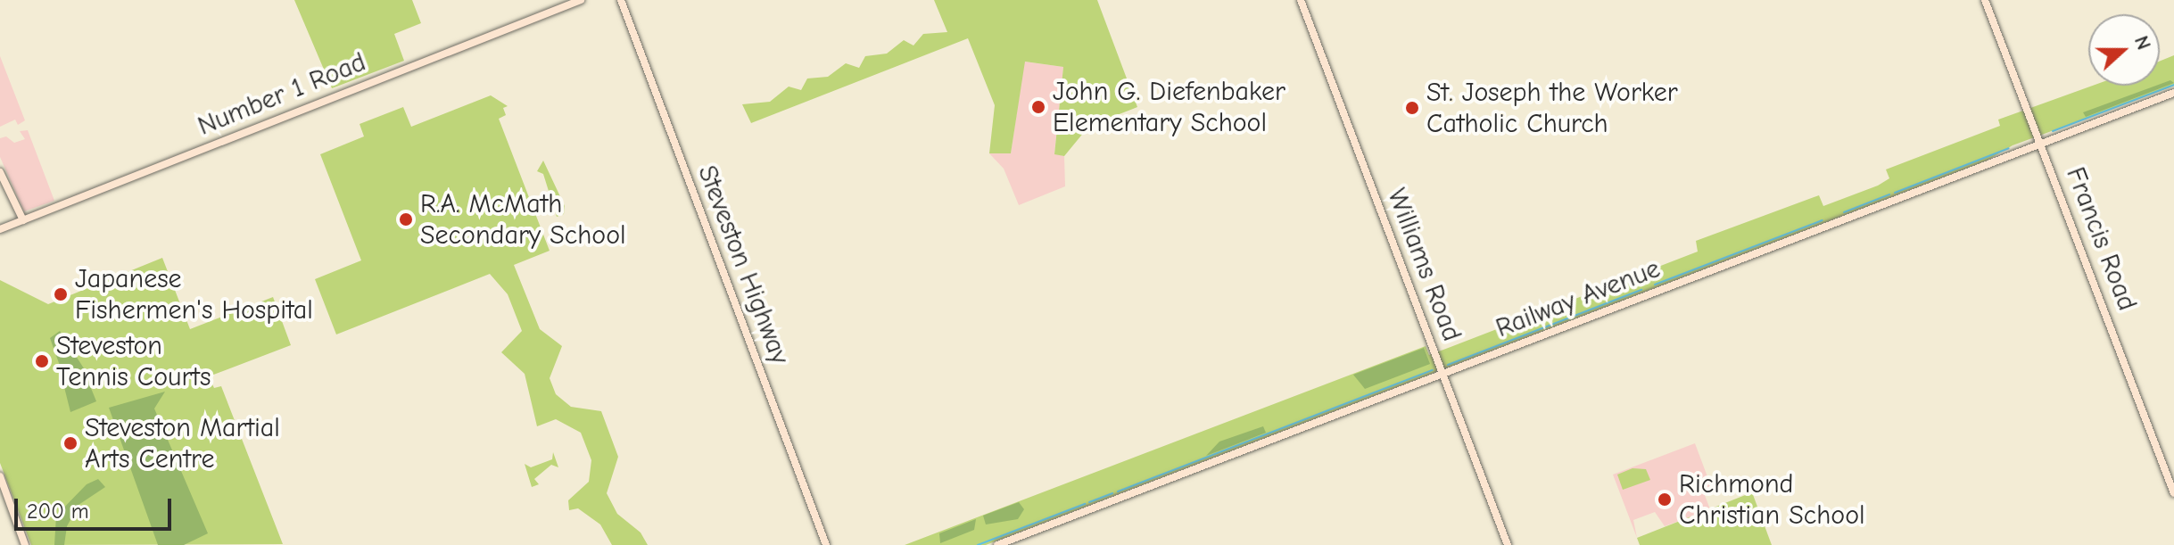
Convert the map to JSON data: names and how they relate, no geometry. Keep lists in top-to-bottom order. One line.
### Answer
{"streets":{"street":["Number 1 Road","Francis Road","Steveston Highway","Williams Road","Railway Avenue"]},"crossings":[["Francis Road","Railway Avenue"],["Williams Road","Railway Avenue"]],"places":["John G. Diefenbaker Elementary School","St. Joseph the Worker Catholic Church","R.A. McMath Secondary School","Japanese Fishermen's Hospital","Steveston Tennis Courts","Steveston Martial Arts Centre","Richmond Christian School"],"scale_bar":"200 m","north":"right"}
